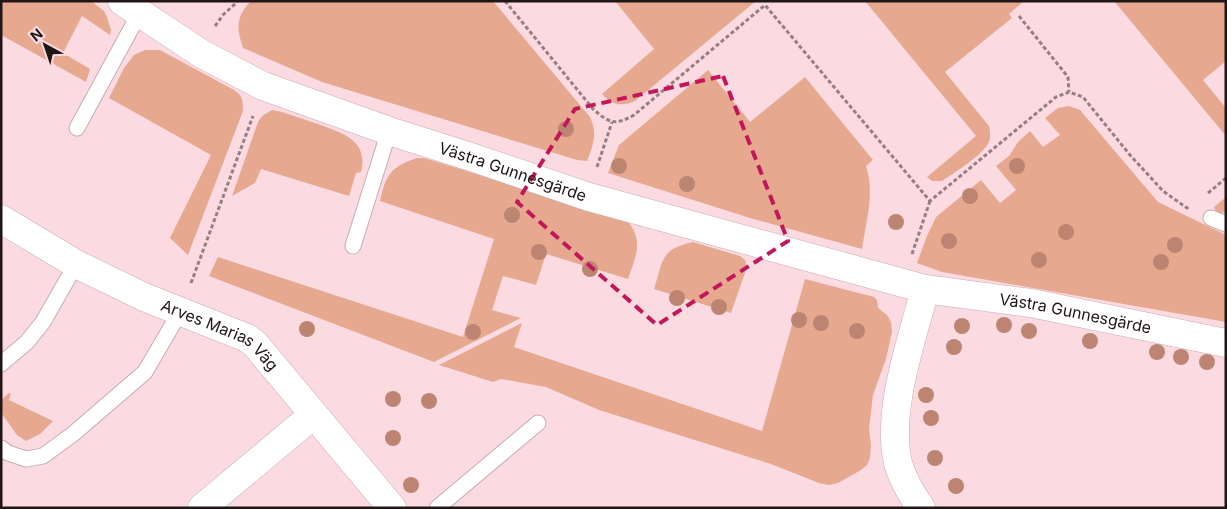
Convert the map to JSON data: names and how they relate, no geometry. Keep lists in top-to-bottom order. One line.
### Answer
{"streets":{"street":["Västra Gunnesgärde","Arves Marias Väg"]},"north":"top left"}
